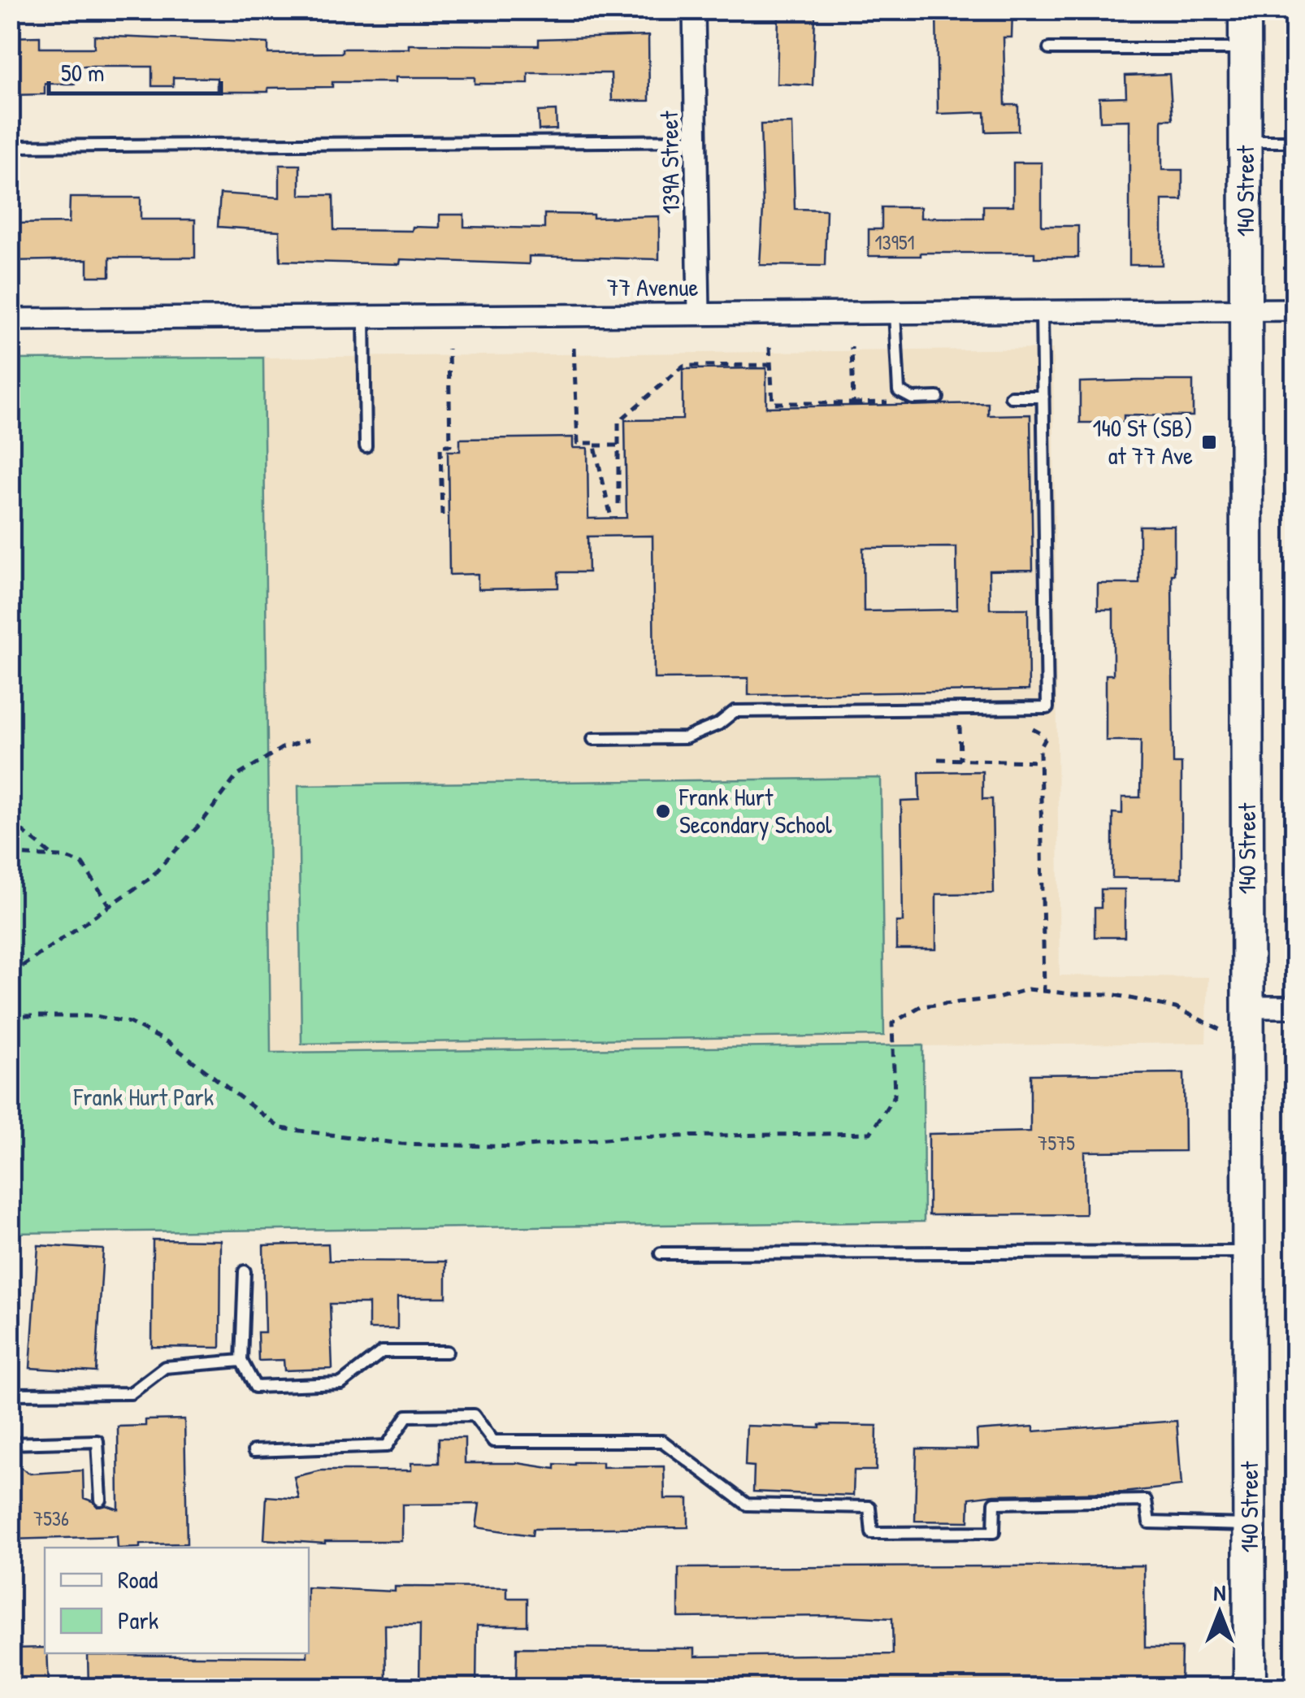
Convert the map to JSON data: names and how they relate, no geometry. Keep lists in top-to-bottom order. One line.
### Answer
{"streets":{"main road":["140 Street"],"street":["139A Street","77 Avenue"]},"crossings":[["139A Street","77 Avenue"],["140 Street","77 Avenue"]],"parks":["Frank Hurt Park"],"places":{"transit":["140 St (SB) at 77 Ave"],"other":["Frank Hurt Secondary School"]},"house_numbers":["13951","7575","7536"],"legend":["Road","Park"],"scale_bar":"50 m","north":"top"}
